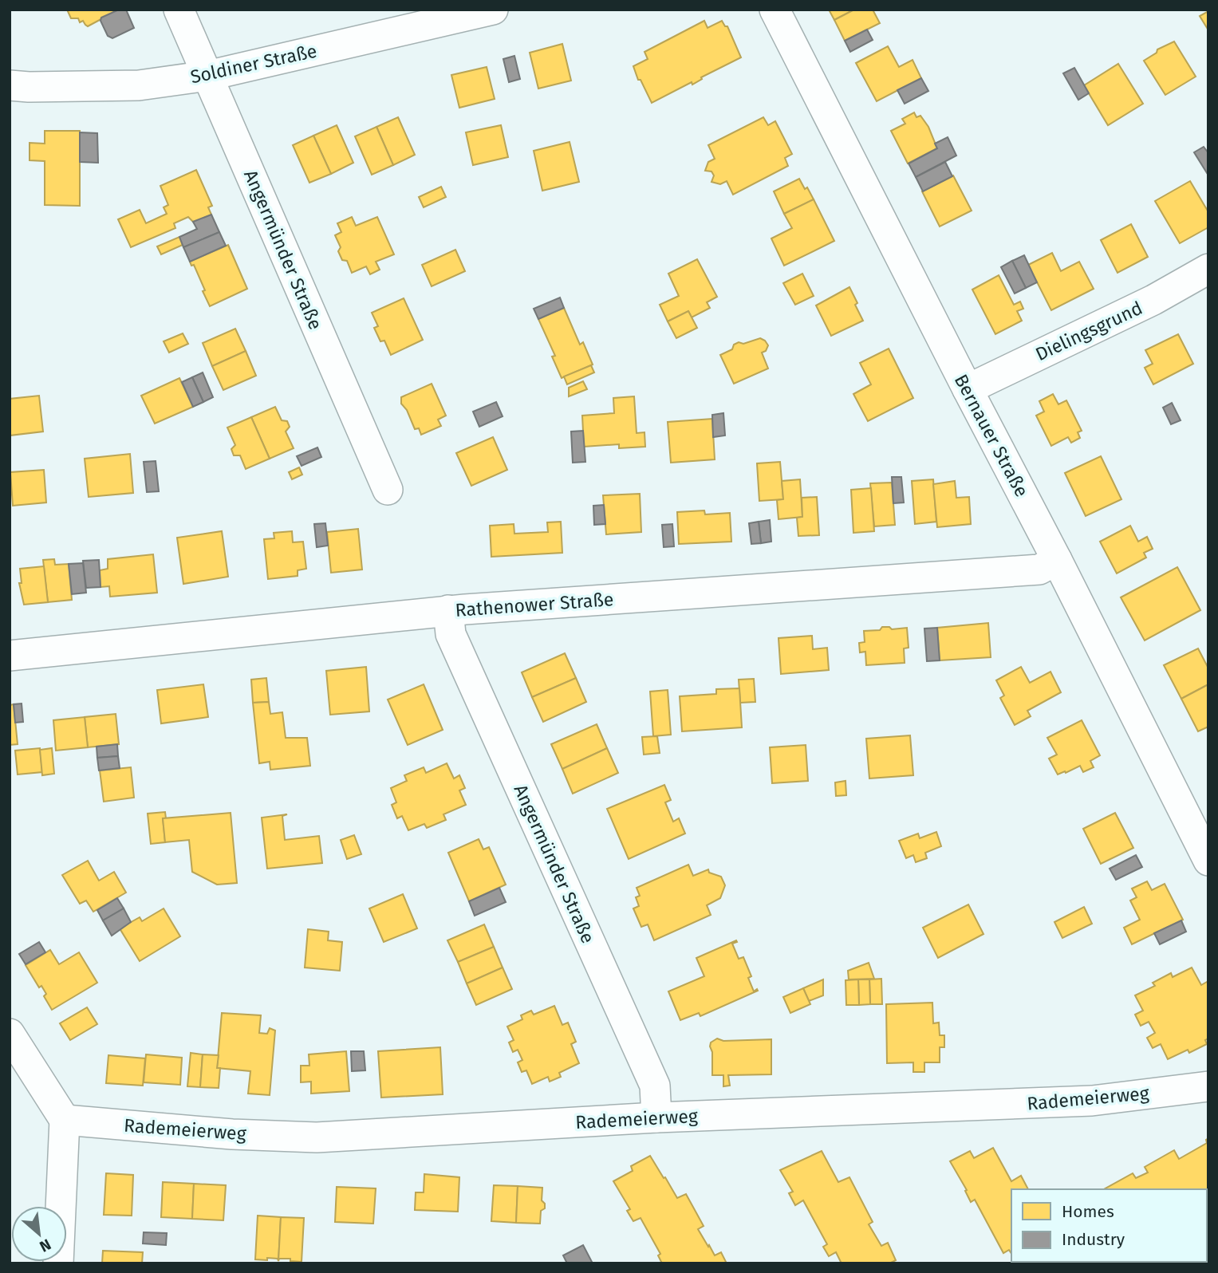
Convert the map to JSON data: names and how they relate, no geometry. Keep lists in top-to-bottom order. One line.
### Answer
{"streets":{"street":["Soldiner Straße","Angermünder Straße","Dielingsgrund","Bernauer Straße","Rathenower Straße","Rademeierweg"]},"crossings":[["Soldiner Straße","Angermünder Straße"],["Angermünder Straße","Rathenower Straße"],["Angermünder Straße","Rademeierweg"],["Dielingsgrund","Bernauer Straße"],["Bernauer Straße","Rathenower Straße"]],"legend":["Homes","Industry"],"north":"bottom right"}
